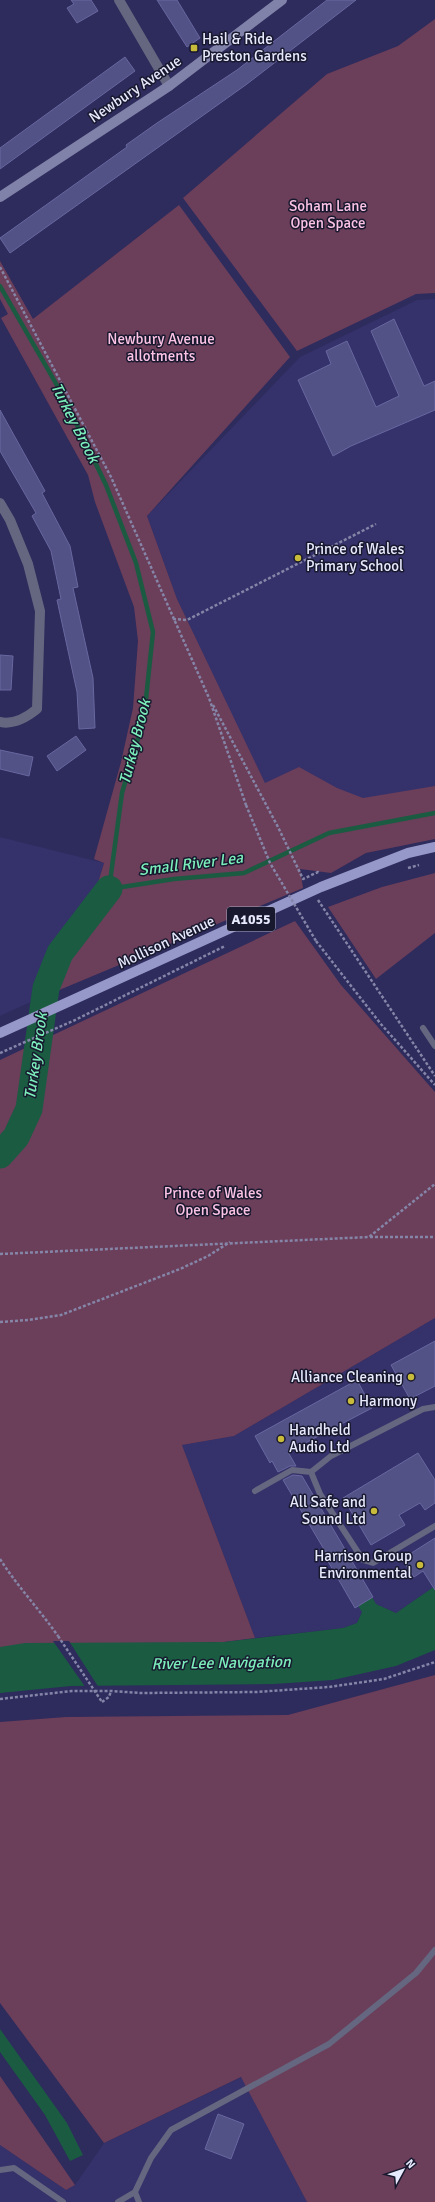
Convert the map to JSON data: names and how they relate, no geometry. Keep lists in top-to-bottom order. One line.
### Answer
{"streets":{"main road":["A1055","Mollison Avenue"],"street":["Newbury Avenue"]},"water":["Turkey Brook","Small River Lea","River Lee Navigation"],"parks":["Soham Lane Open Space","Newbury Avenue allotments","Prince of Wales Open Space"],"places":{"transit":["Hail & Ride Preston Gardens"],"other":["Prince of Wales Primary School","Alliance Cleaning","Harmony","Handheld Audio Ltd","All Safe and Sound Ltd","Harrison Group Environmental"]},"north":"top right"}
